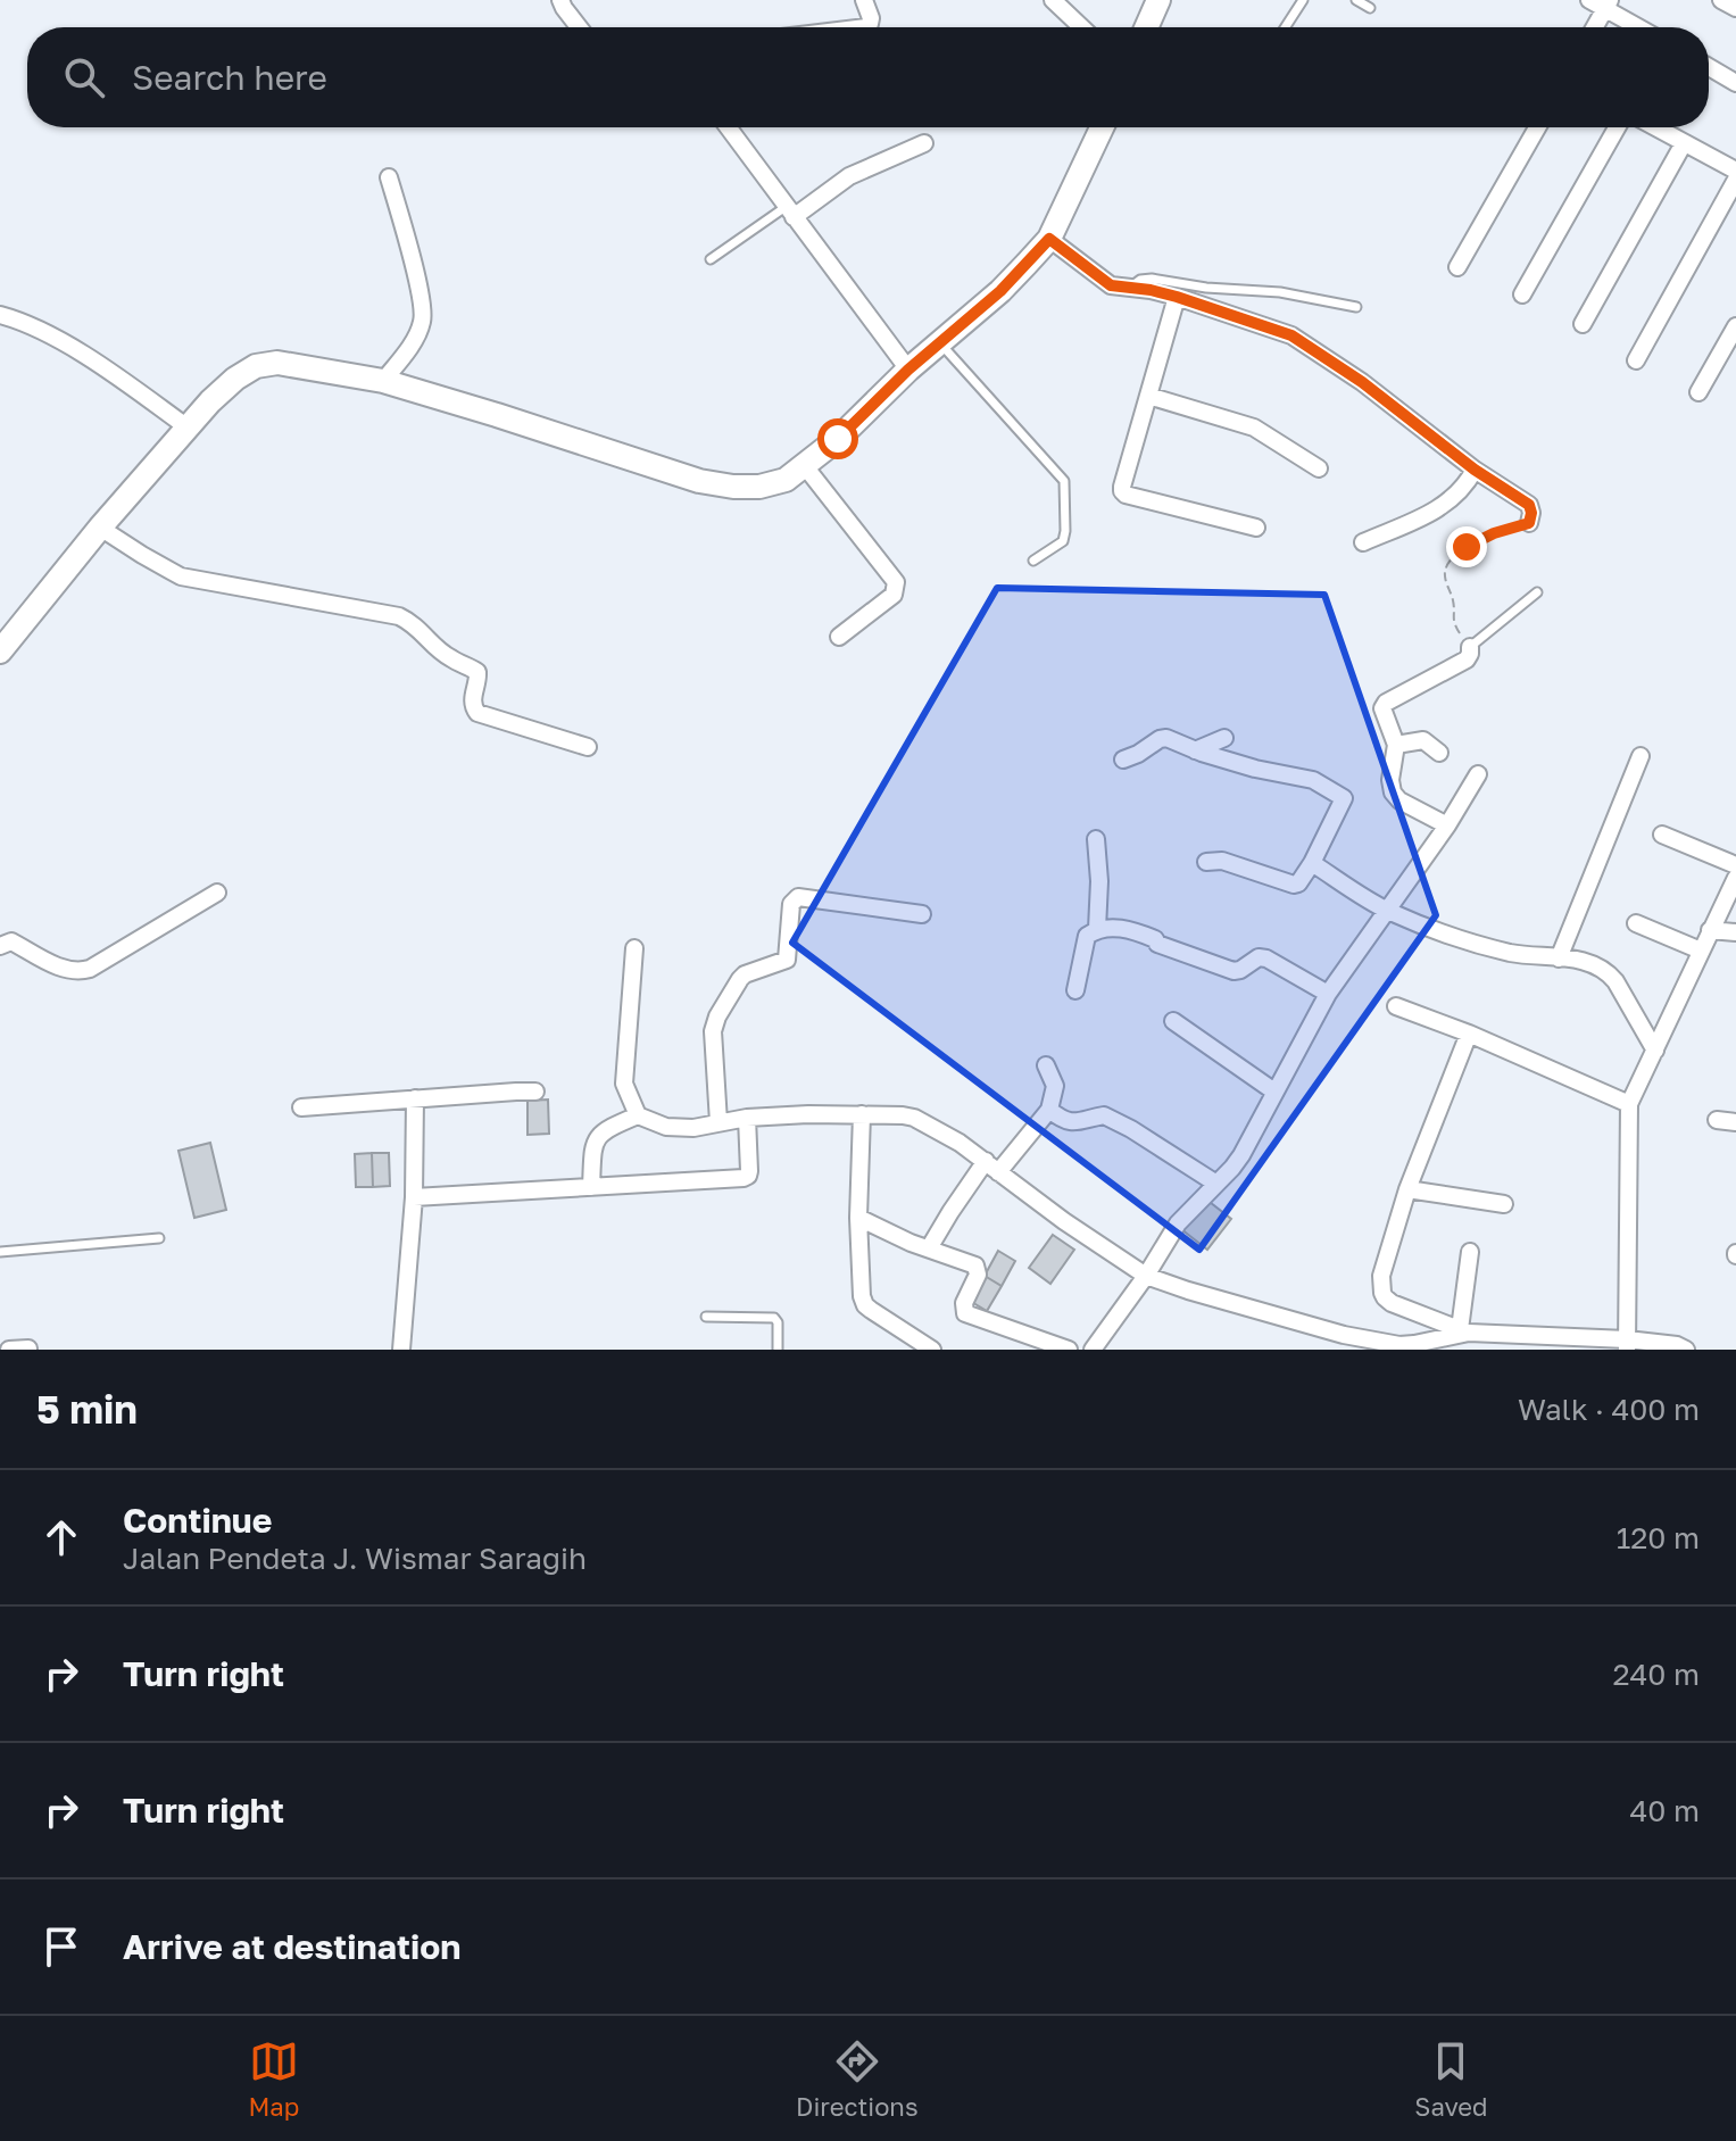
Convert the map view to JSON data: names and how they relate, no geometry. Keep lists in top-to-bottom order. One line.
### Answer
{"page":{"search":"Search here","heading":["5 min","Walk · 400 m"],"list":[["Continue","Jalan Pendeta J. Wismar Saragih","120 m"],["Turn right","240 m"],["Turn right","40 m"],"Arrive at destination"],"nav":["Map","Directions","Saved"]}}
